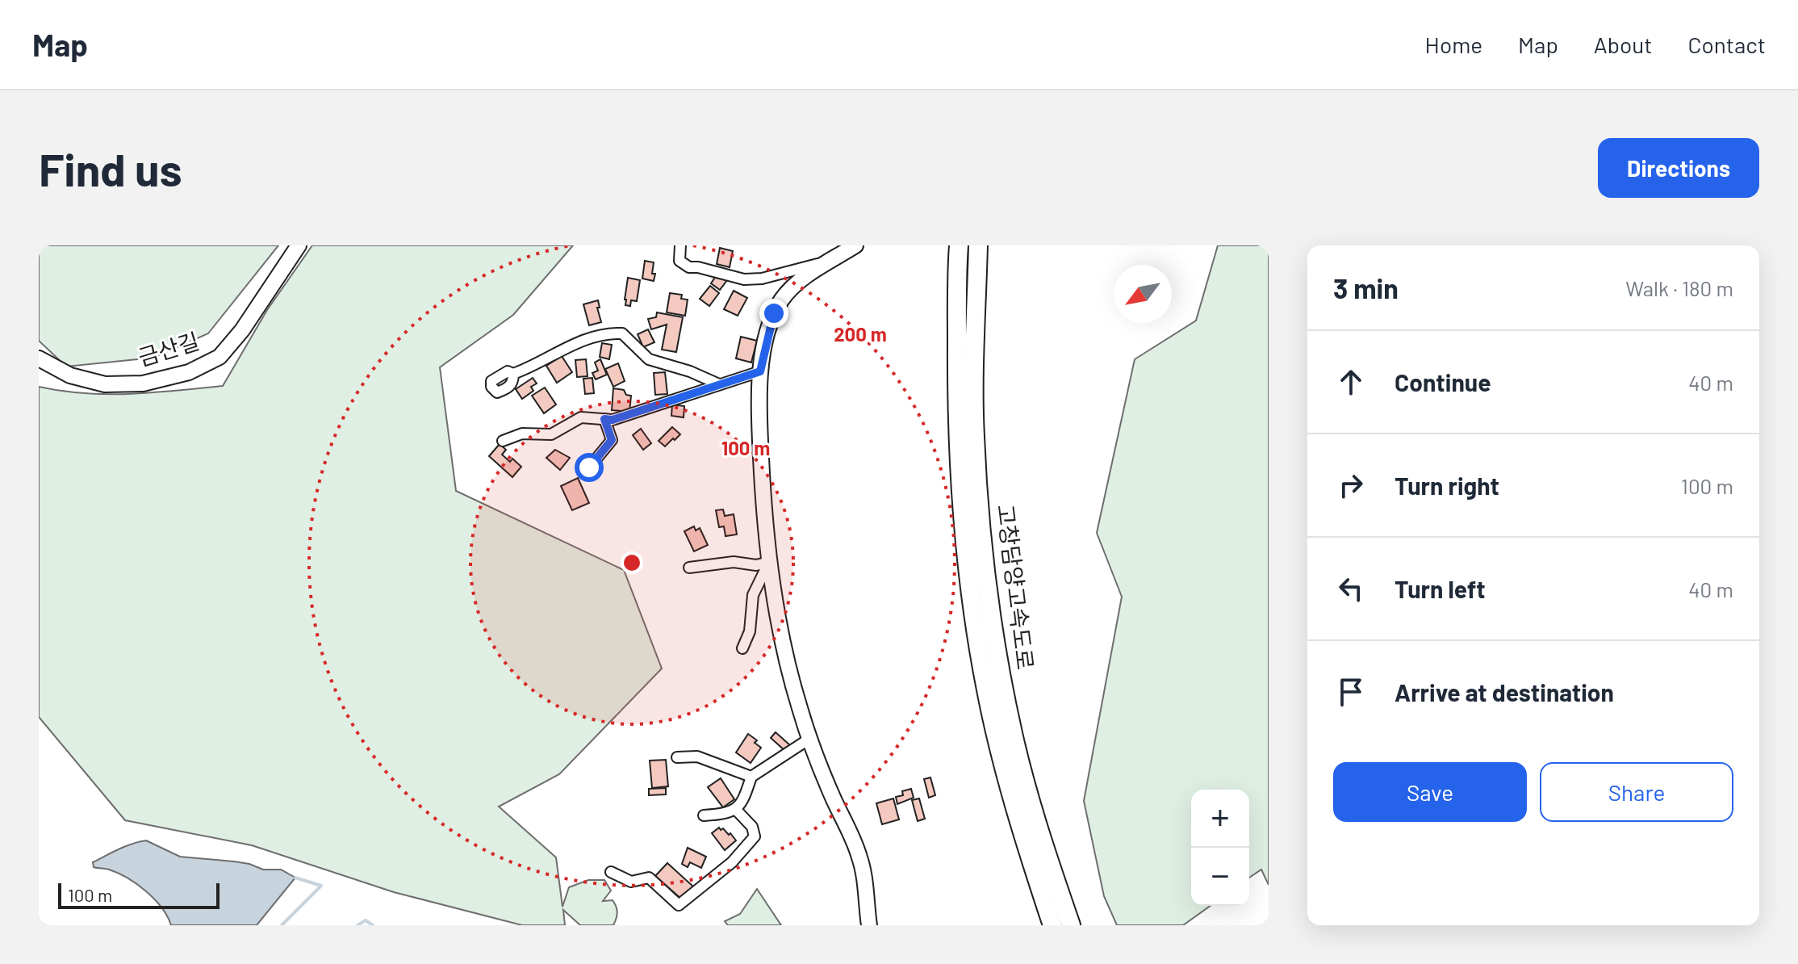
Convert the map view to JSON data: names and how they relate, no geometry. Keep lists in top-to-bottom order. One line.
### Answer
{"streets":{"highway":["고창담양고속도로"],"street":["금산길"]},"scale_bar":"100 m","north":"bottom left","page":{"header":"Map","nav":["Home","Map","About","Contact"],"buttons":["Directions",["Save","Share"]],"title":"Find us","heading":["3 min","Walk · 180 m"],"list":[["Continue","40 m"],["Turn right","100 m"],["Turn left","40 m"],"Arrive at destination"],"map_buttons":["+","−"],"scale":"100 m"},"rings":["200 m","100 m"]}
